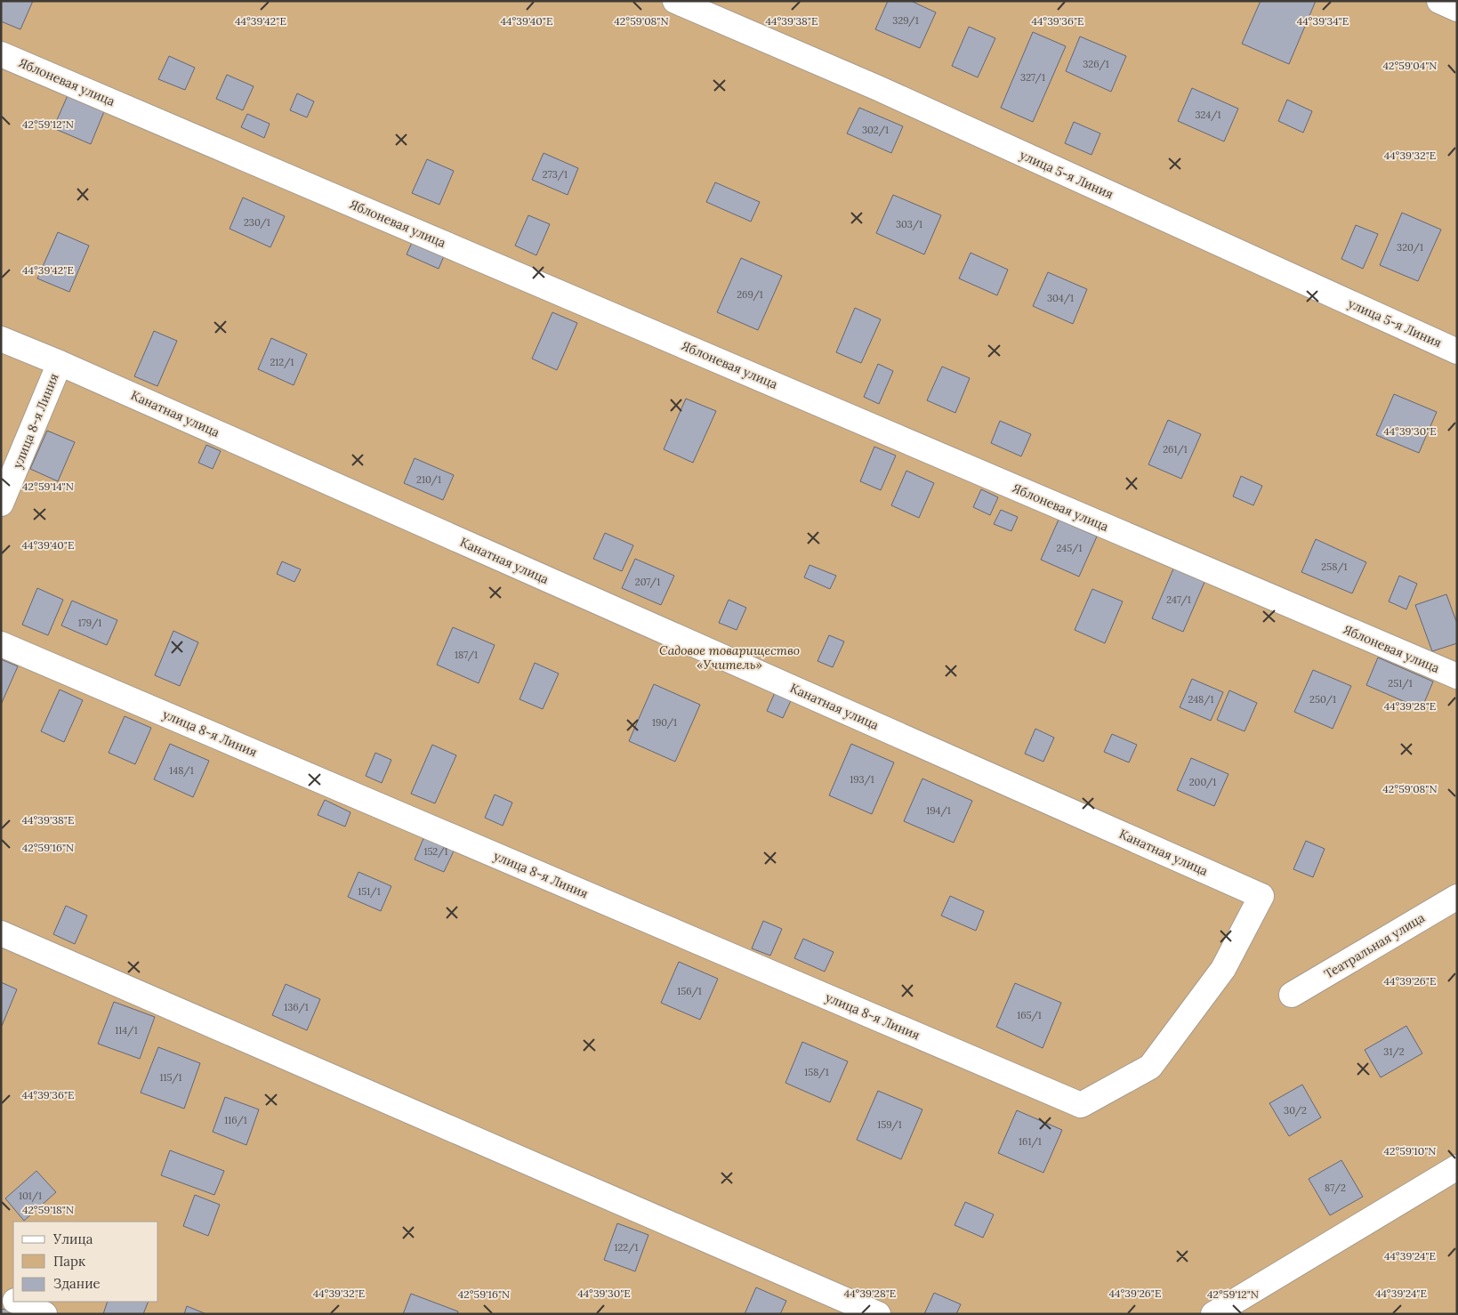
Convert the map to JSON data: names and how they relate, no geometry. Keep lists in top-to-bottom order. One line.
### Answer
{"streets":{"street":["Яблоневая улица","улица 5-я Линия","Канатная улица","улица 8-я Линия","Театральная улица"]},"crossings":[["Канатная улица","улица 8-я Линия"]],"parks":["Садовое товарищество «Учитель»"],"house_numbers":["329/1","326/1","327/1","324/1","302/1","273/1","230/1","303/1","320/1","269/1","304/1","212/1","261/1","210/1","245/1","258/1","207/1","247/1","179/1","187/1","251/1","248/1","250/1","190/1","148/1","193/1","200/1","194/1","152/1","151/1","156/1","136/1","165/1","114/1","31/2","158/1","115/1","30/2","116/1","159/1","161/1","87/2","101/1","122/1"],"legend":["Улица","Парк","Здание"],"coordinates":["42°59'08\"N","44°39'40\"E","44°39'36\"E","44°39'42\"E","44°39'38\"E","44°39'34\"E","42°59'04\"N","42°59'12\"N","44°39'32\"E","44°39'30\"E","42°59'14\"N","44°39'28\"E","42°59'16\"N","44°39'26\"E","42°59'10\"N","42°59'18\"N","44°39'24\"E"]}
